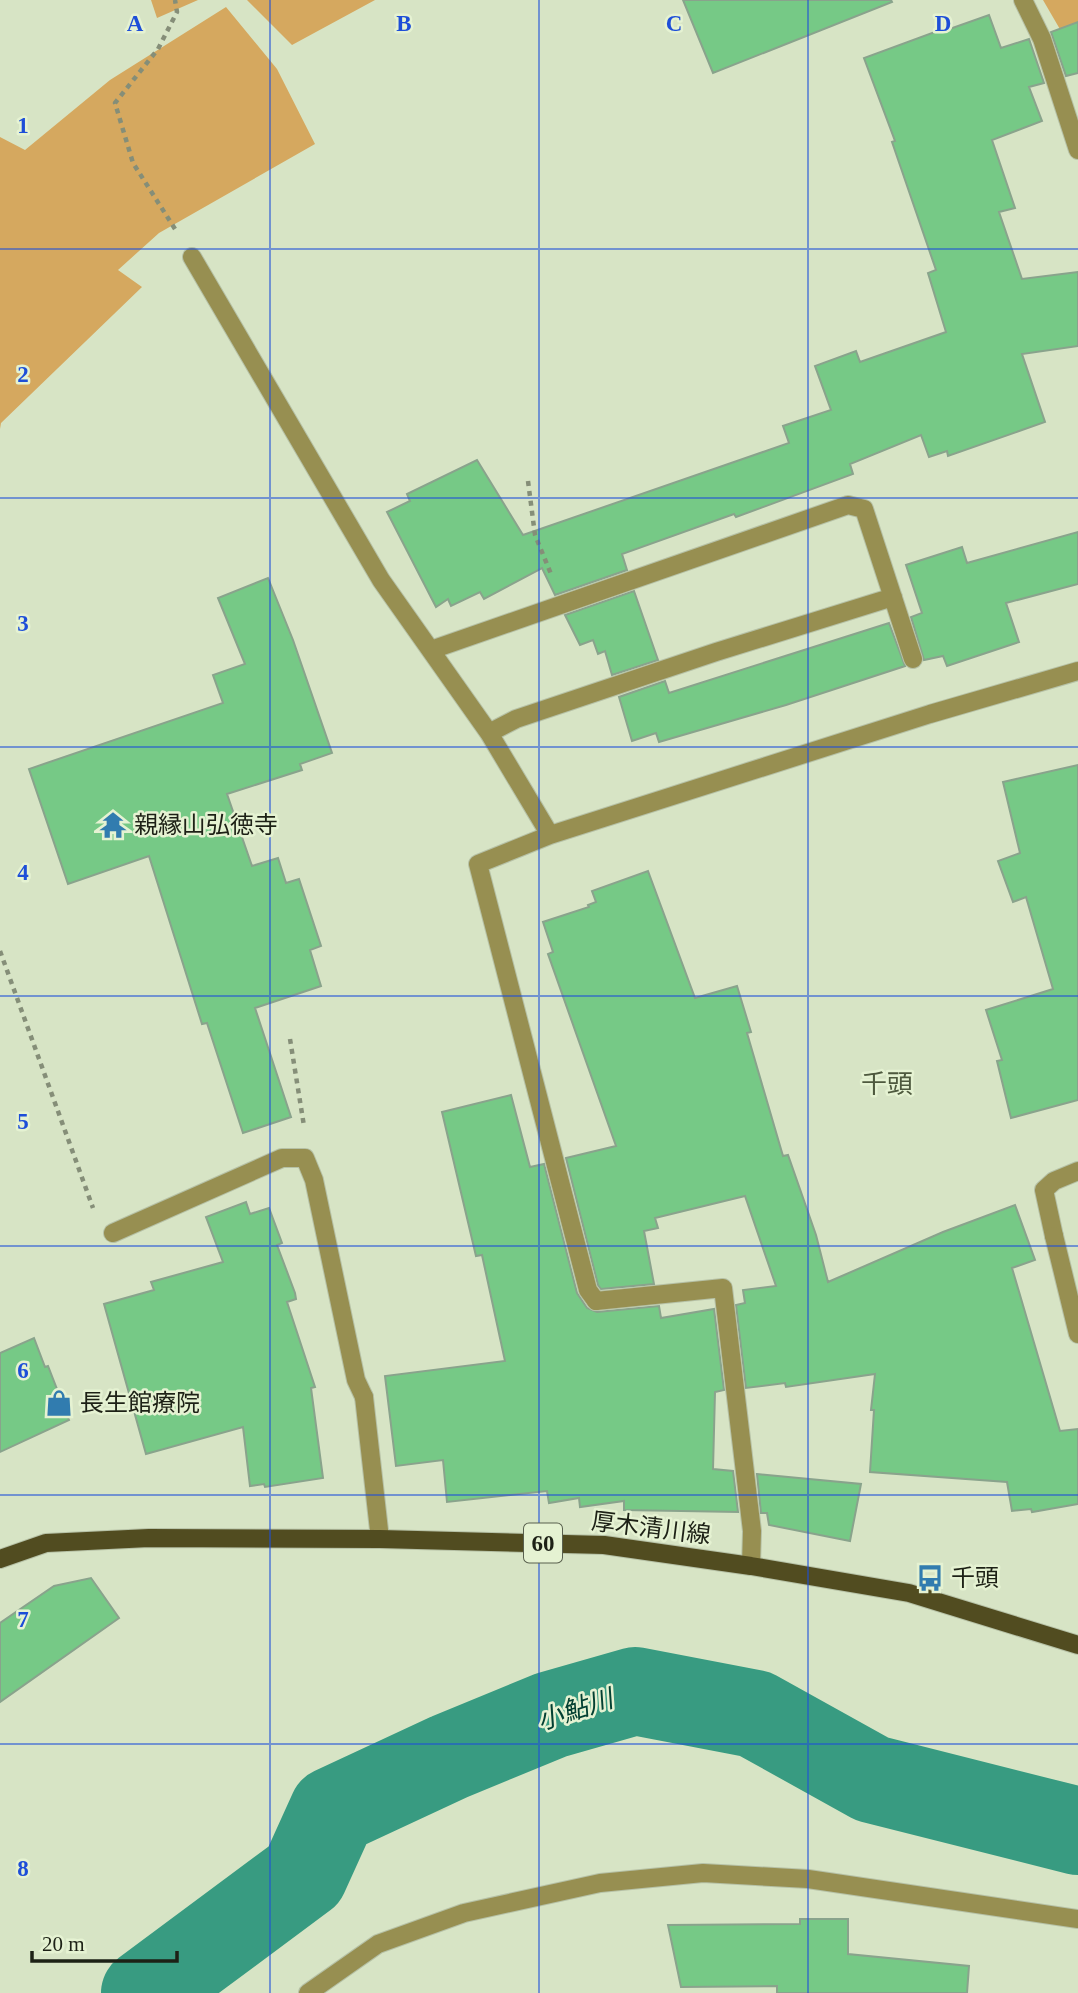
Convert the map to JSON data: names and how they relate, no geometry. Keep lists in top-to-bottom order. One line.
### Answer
{"streets":{"main road":["厚木清川線","60"]},"districts":["千頭"],"water":["小鮎川"],"places":{"temple":["親縁山弘徳寺"],"shop":["長生館療院"],"bus stop":["千頭"]},"scale_bar":"20 m","grid":{"columns":["A","B","C","D"],"rows":["1","2","3","4","5","6","7","8"]}}
